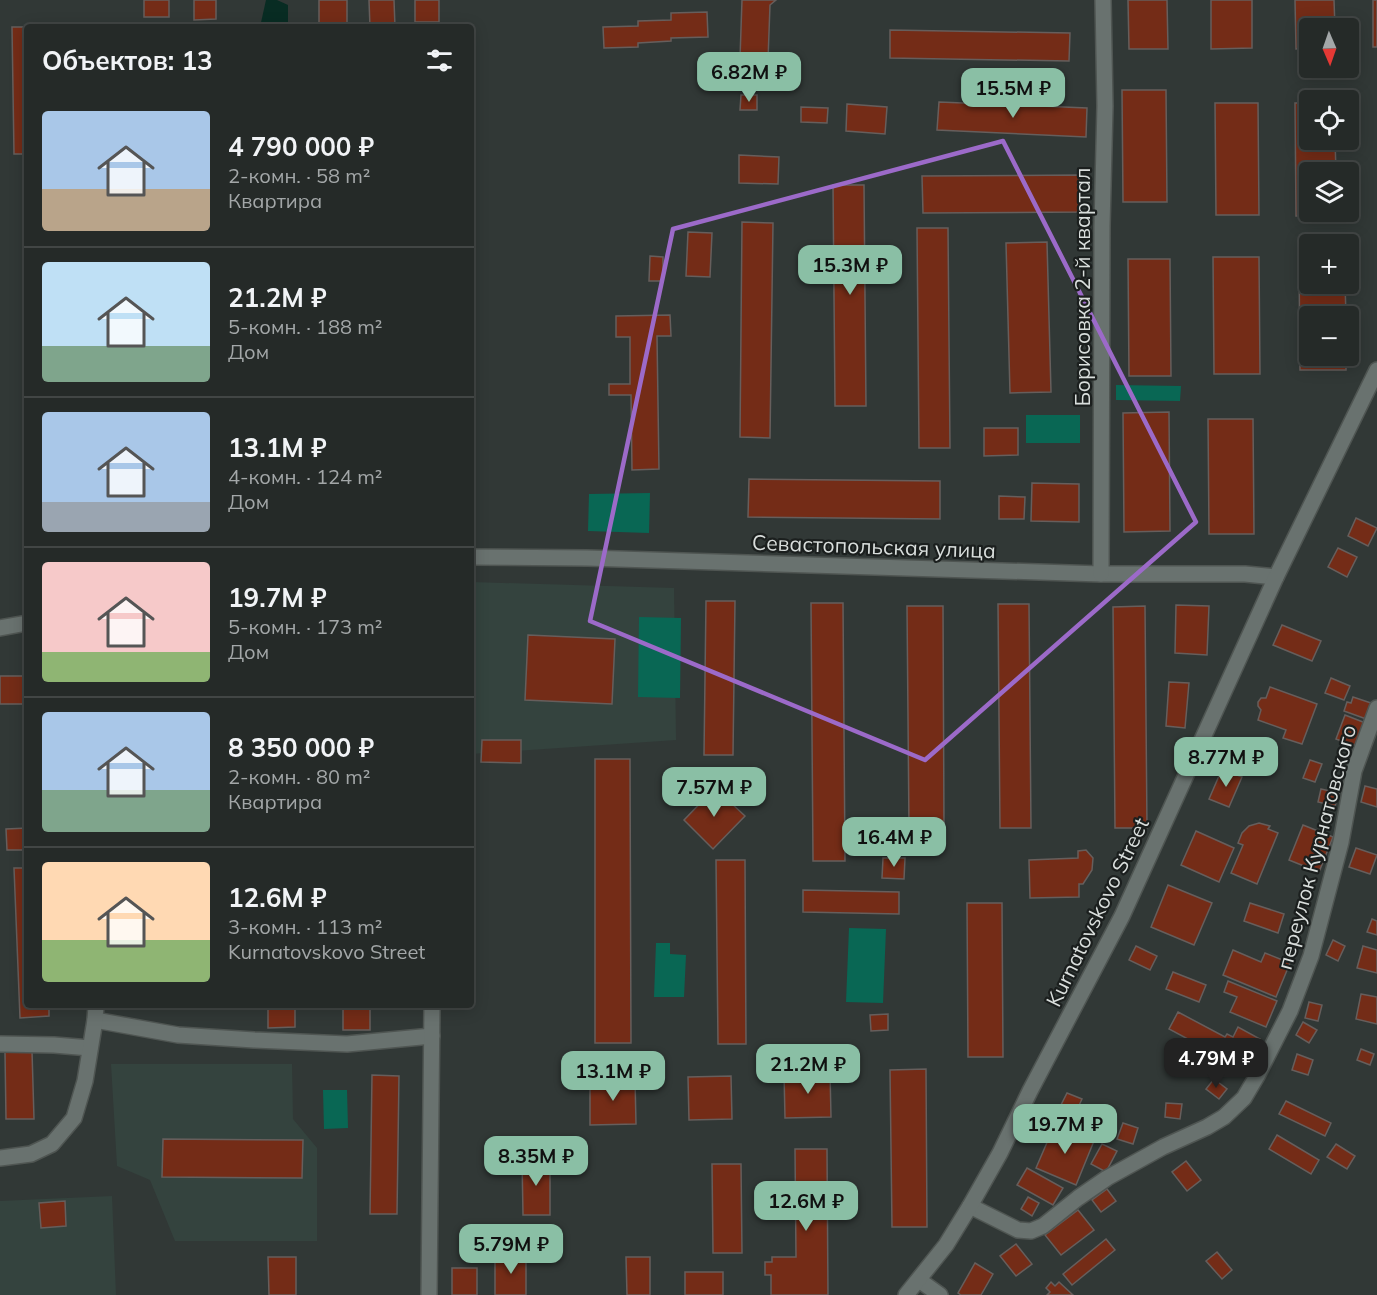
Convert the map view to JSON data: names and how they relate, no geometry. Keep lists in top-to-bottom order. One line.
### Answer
{"streets":{"street":["Борисовка 2-й квартал","Севастопольская улица","переулок Курнатовского","Kurnatovskovo Street"]},"crossings":[["Борисовка 2-й квартал","Севастопольская улица"],["Севастопольская улица","Kurnatovskovo Street"],["переулок Курнатовского","Kurnatovskovo Street"]],"north":"bottom","page":{"map_buttons":["+","−"],"heading":"Объектов: 13","price":["6.82M ₽","15.5M ₽","15.3M ₽","8.77M ₽","7.57M ₽","16.4M ₽","4.79M ₽","21.2M ₽","13.1M ₽","19.7M ₽","8.35M ₽","12.6M ₽","5.79M ₽"],"list":[{"name":"4 790 000 ₽","note":"2-комн. · 58 m² · Квартира"},{"name":"21.2M ₽","note":"5-комн. · 188 m² · Дом"},{"name":"13.1M ₽","note":"4-комн. · 124 m² · Дом"},{"name":"19.7M ₽","note":"5-комн. · 173 m² · Дом"},{"name":"8 350 000 ₽","note":"2-комн. · 80 m² · Квартира"},{"name":"12.6M ₽","note":"3-комн. · 113 m² · Kurnatovskovo Street"}]}}
